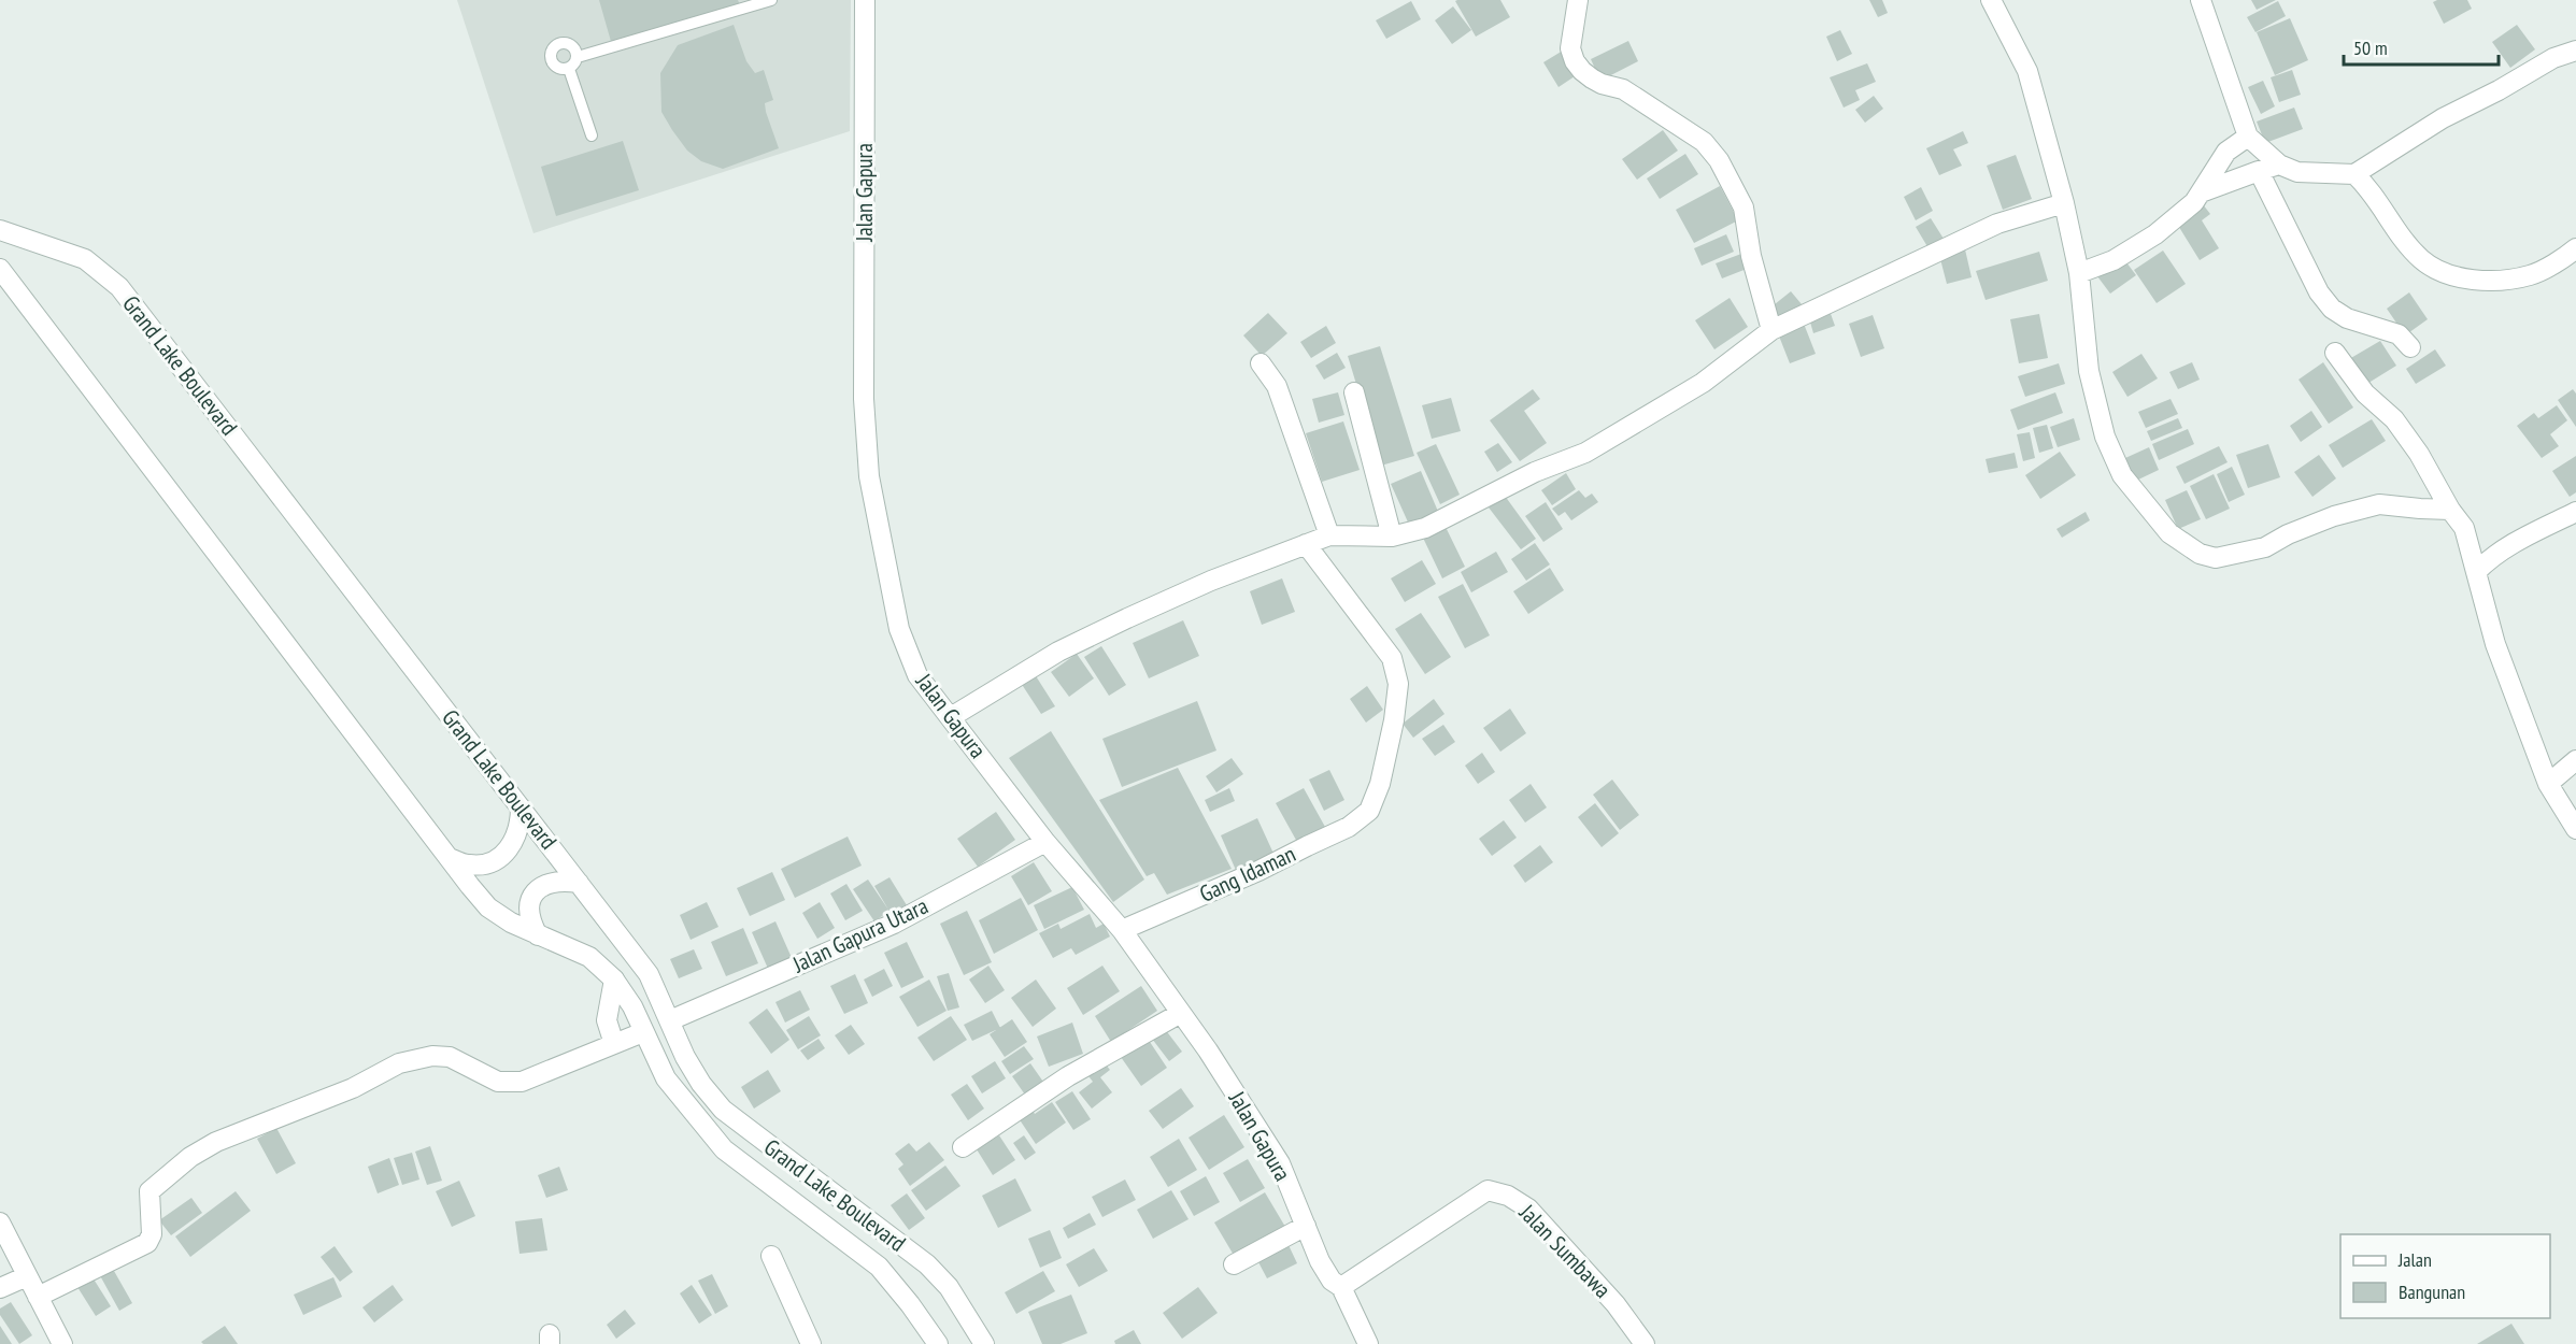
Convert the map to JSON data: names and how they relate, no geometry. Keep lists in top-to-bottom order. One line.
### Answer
{"streets":{"street":["Jalan Gapura","Grand Lake Boulevard","Gang Idaman","Jalan Gapura Utara","Jalan Sumbawa"]},"crossings":[["Jalan Gapura","Gang Idaman"],["Jalan Gapura","Jalan Gapura Utara"],["Jalan Gapura","Jalan Sumbawa"],["Grand Lake Boulevard","Jalan Gapura Utara"]],"legend":["Jalan","Bangunan"],"scale_bar":"50 m"}
